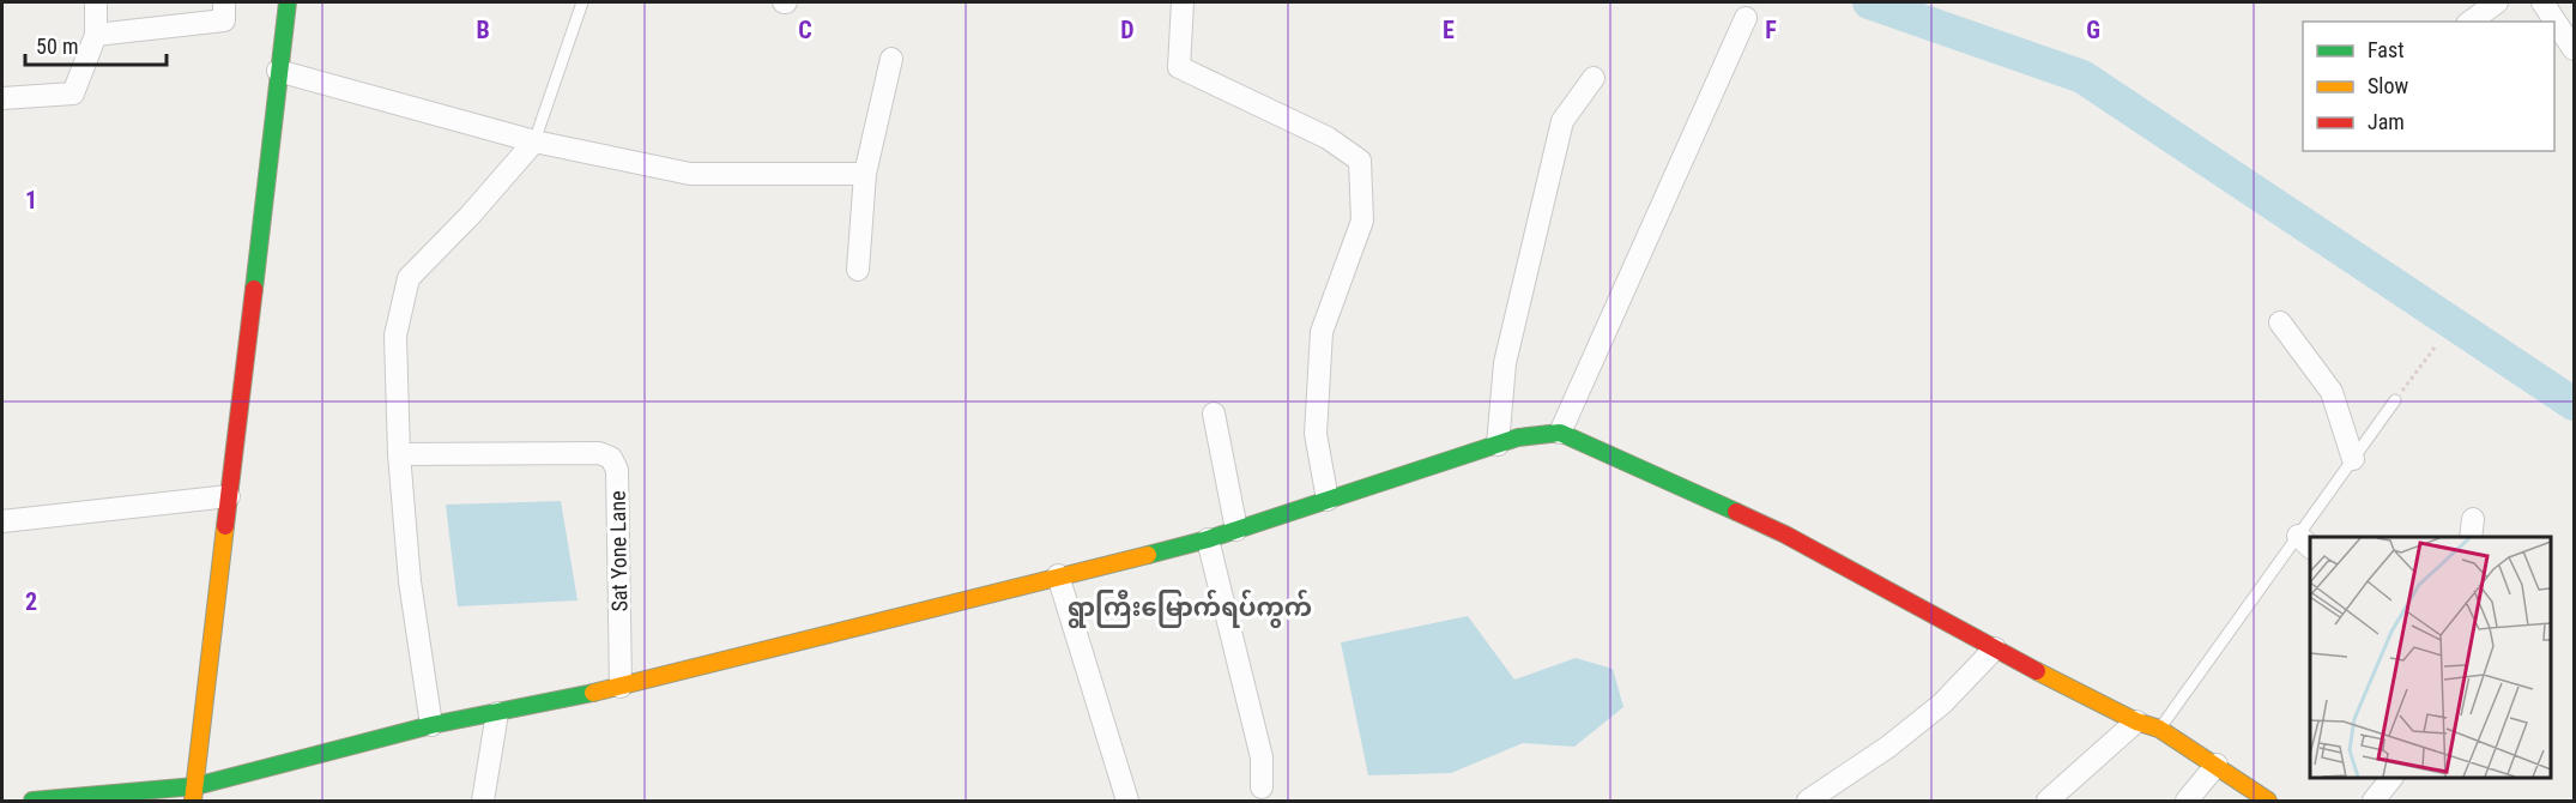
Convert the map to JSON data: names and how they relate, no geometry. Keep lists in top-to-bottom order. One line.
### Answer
{"streets":{"street":["Sat Yone Lane"]},"districts":["ရွာကြီးမြောက်ရပ်ကွက်"],"legend":["Fast","Slow","Jam"],"scale_bar":"50 m","grid":{"columns":["B","C","D","E","F","G"],"rows":["1","2"]}}
